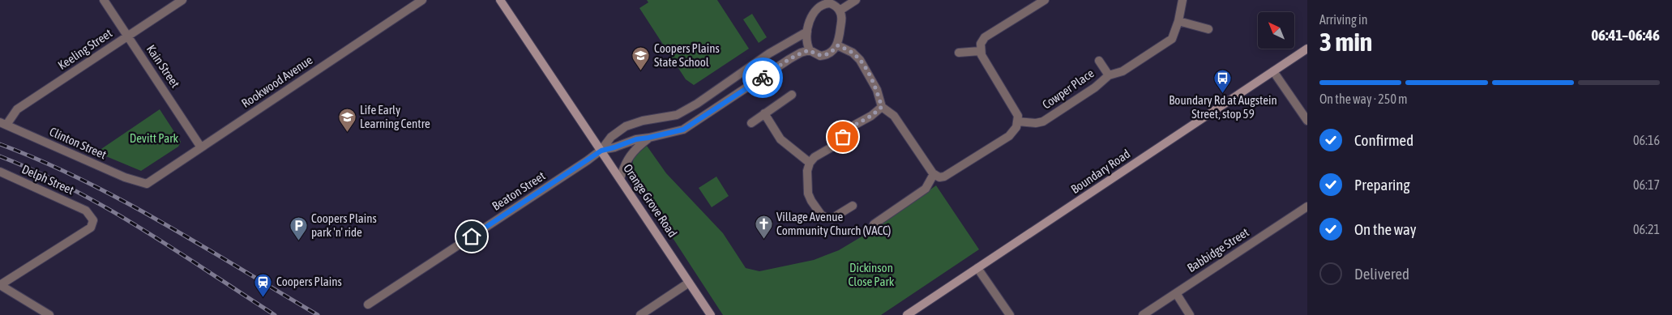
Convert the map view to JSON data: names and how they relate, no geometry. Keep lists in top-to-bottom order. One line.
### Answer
{"streets":{"main road":["Boundary Road","Orange Grove Road"],"street":["Keeling Street","Kain Street","Rookwood Avenue","Cowper Place","Clinton Street","Delph Street","Beaton Street","Babbidge Street"]},"crossings":[["Keeling Street","Kain Street"],["Keeling Street","Clinton Street"],["Kain Street","Rookwood Avenue"],["Rookwood Avenue","Clinton Street"],["Beaton Street","Orange Grove Road"]],"parks":["Devitt Park","Dickinson Close Park"],"places":{"school or university":["Coopers Plains State School","Life Early Learning Centre"],"bus stop":["Boundary Rd at Augstein Street, stop 59"],"church":["Village Avenue Community Church (VACC)"],"parking":["Coopers Plains park 'n' ride"],"station":["Coopers Plains"]},"north":"top left","page":{"heading":["3 min","Arriving in","06:41–06:46"],"bar":"On the way · 250 m","list":[["Confirmed","06:16"],["Preparing","06:17"],["On the way","06:21"],"Delivered"]}}
